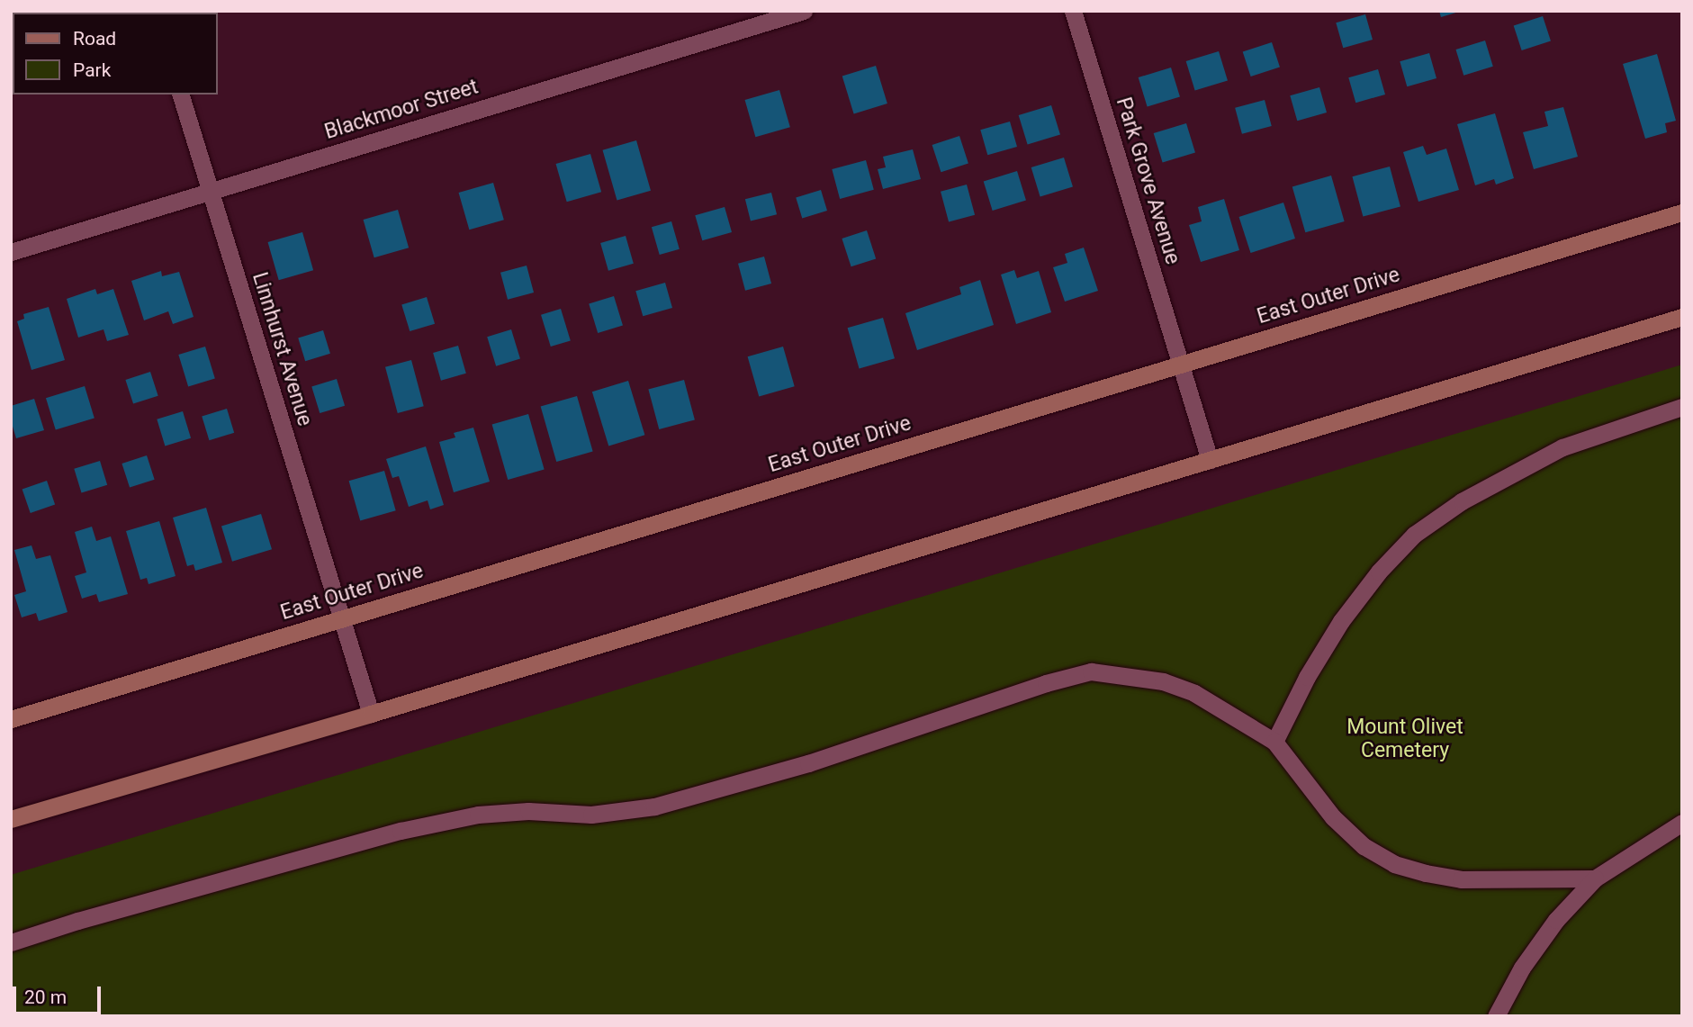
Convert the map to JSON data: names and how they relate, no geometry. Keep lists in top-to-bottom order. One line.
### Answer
{"streets":{"main road":["East Outer Drive"],"street":["Blackmoor Street","Park Grove Avenue","Linnhurst Avenue"]},"crossings":[["Blackmoor Street","Linnhurst Avenue"],["Park Grove Avenue","East Outer Drive"],["East Outer Drive","Linnhurst Avenue"]],"parks":["Mount Olivet Cemetery"],"legend":["Road","Park"],"scale_bar":"20 m"}
